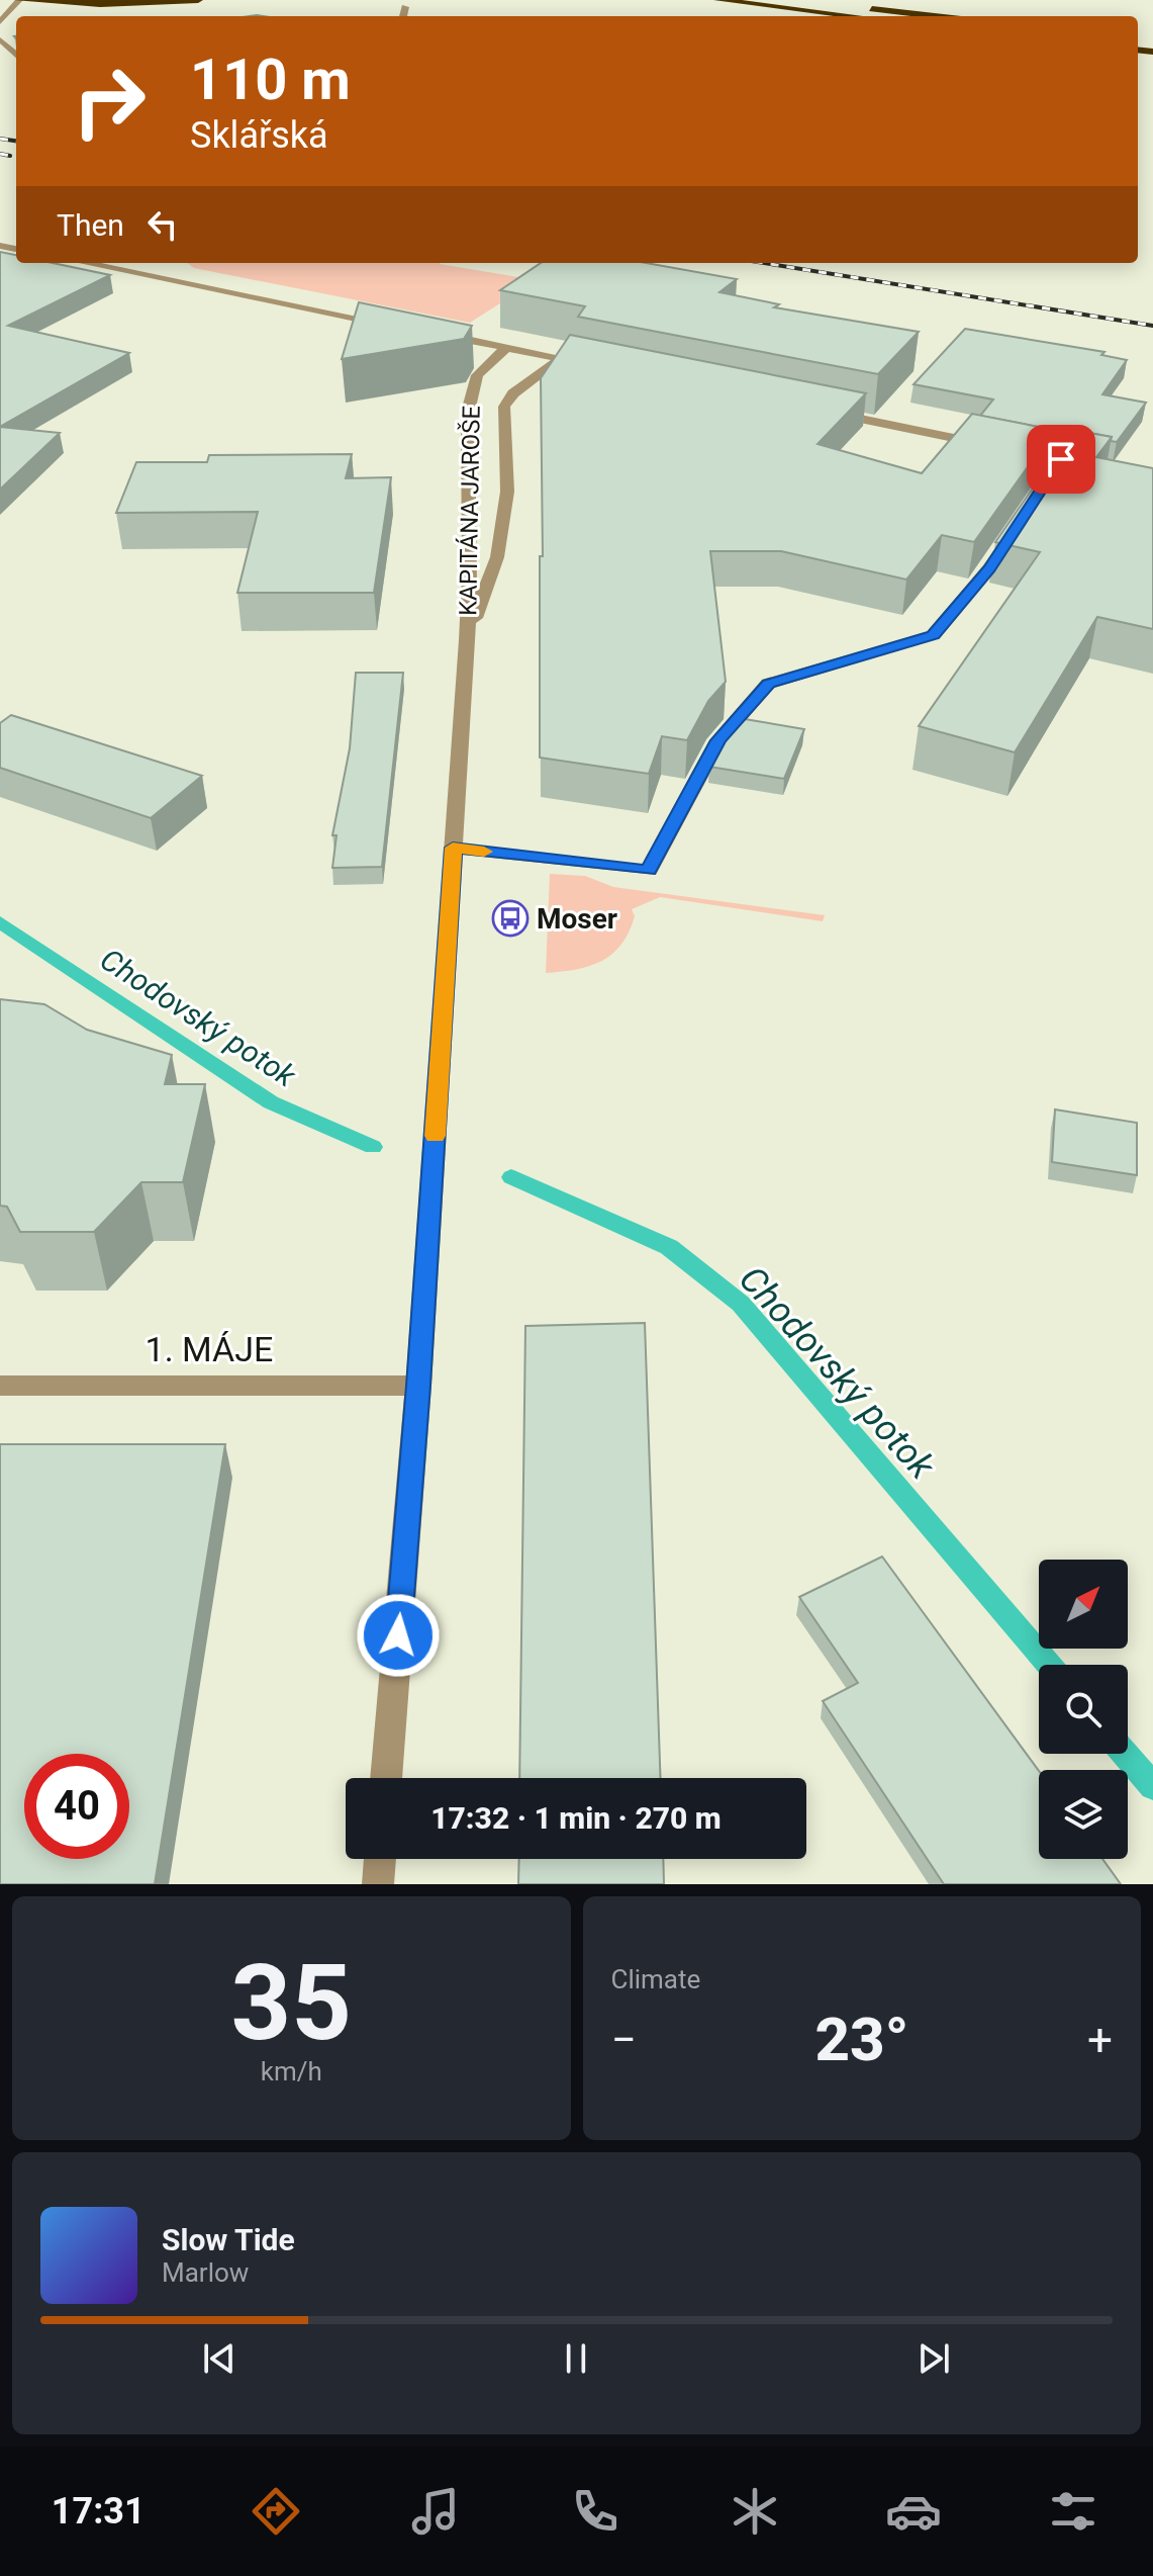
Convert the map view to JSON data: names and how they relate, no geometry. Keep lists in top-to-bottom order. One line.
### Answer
{"streets":{"street":["KAPITÁNA JAROŠE","1. MÁJE"]},"crossings":[["KAPITÁNA JAROŠE","1. MÁJE"]],"water":["Chodovský potok"],"places":{"bus stop":["Moser"]},"north":"top right","page":{"turn":["110 m","Sklářská"],"then":"Then","limit":"40","trip":"17:32 · 1 min · 270 m","tile":[["35","km/h"],"Climate"],"heat":["−","23°","+"],"song":["Slow Tide","Marlow"],"tabs":"17:31"}}
